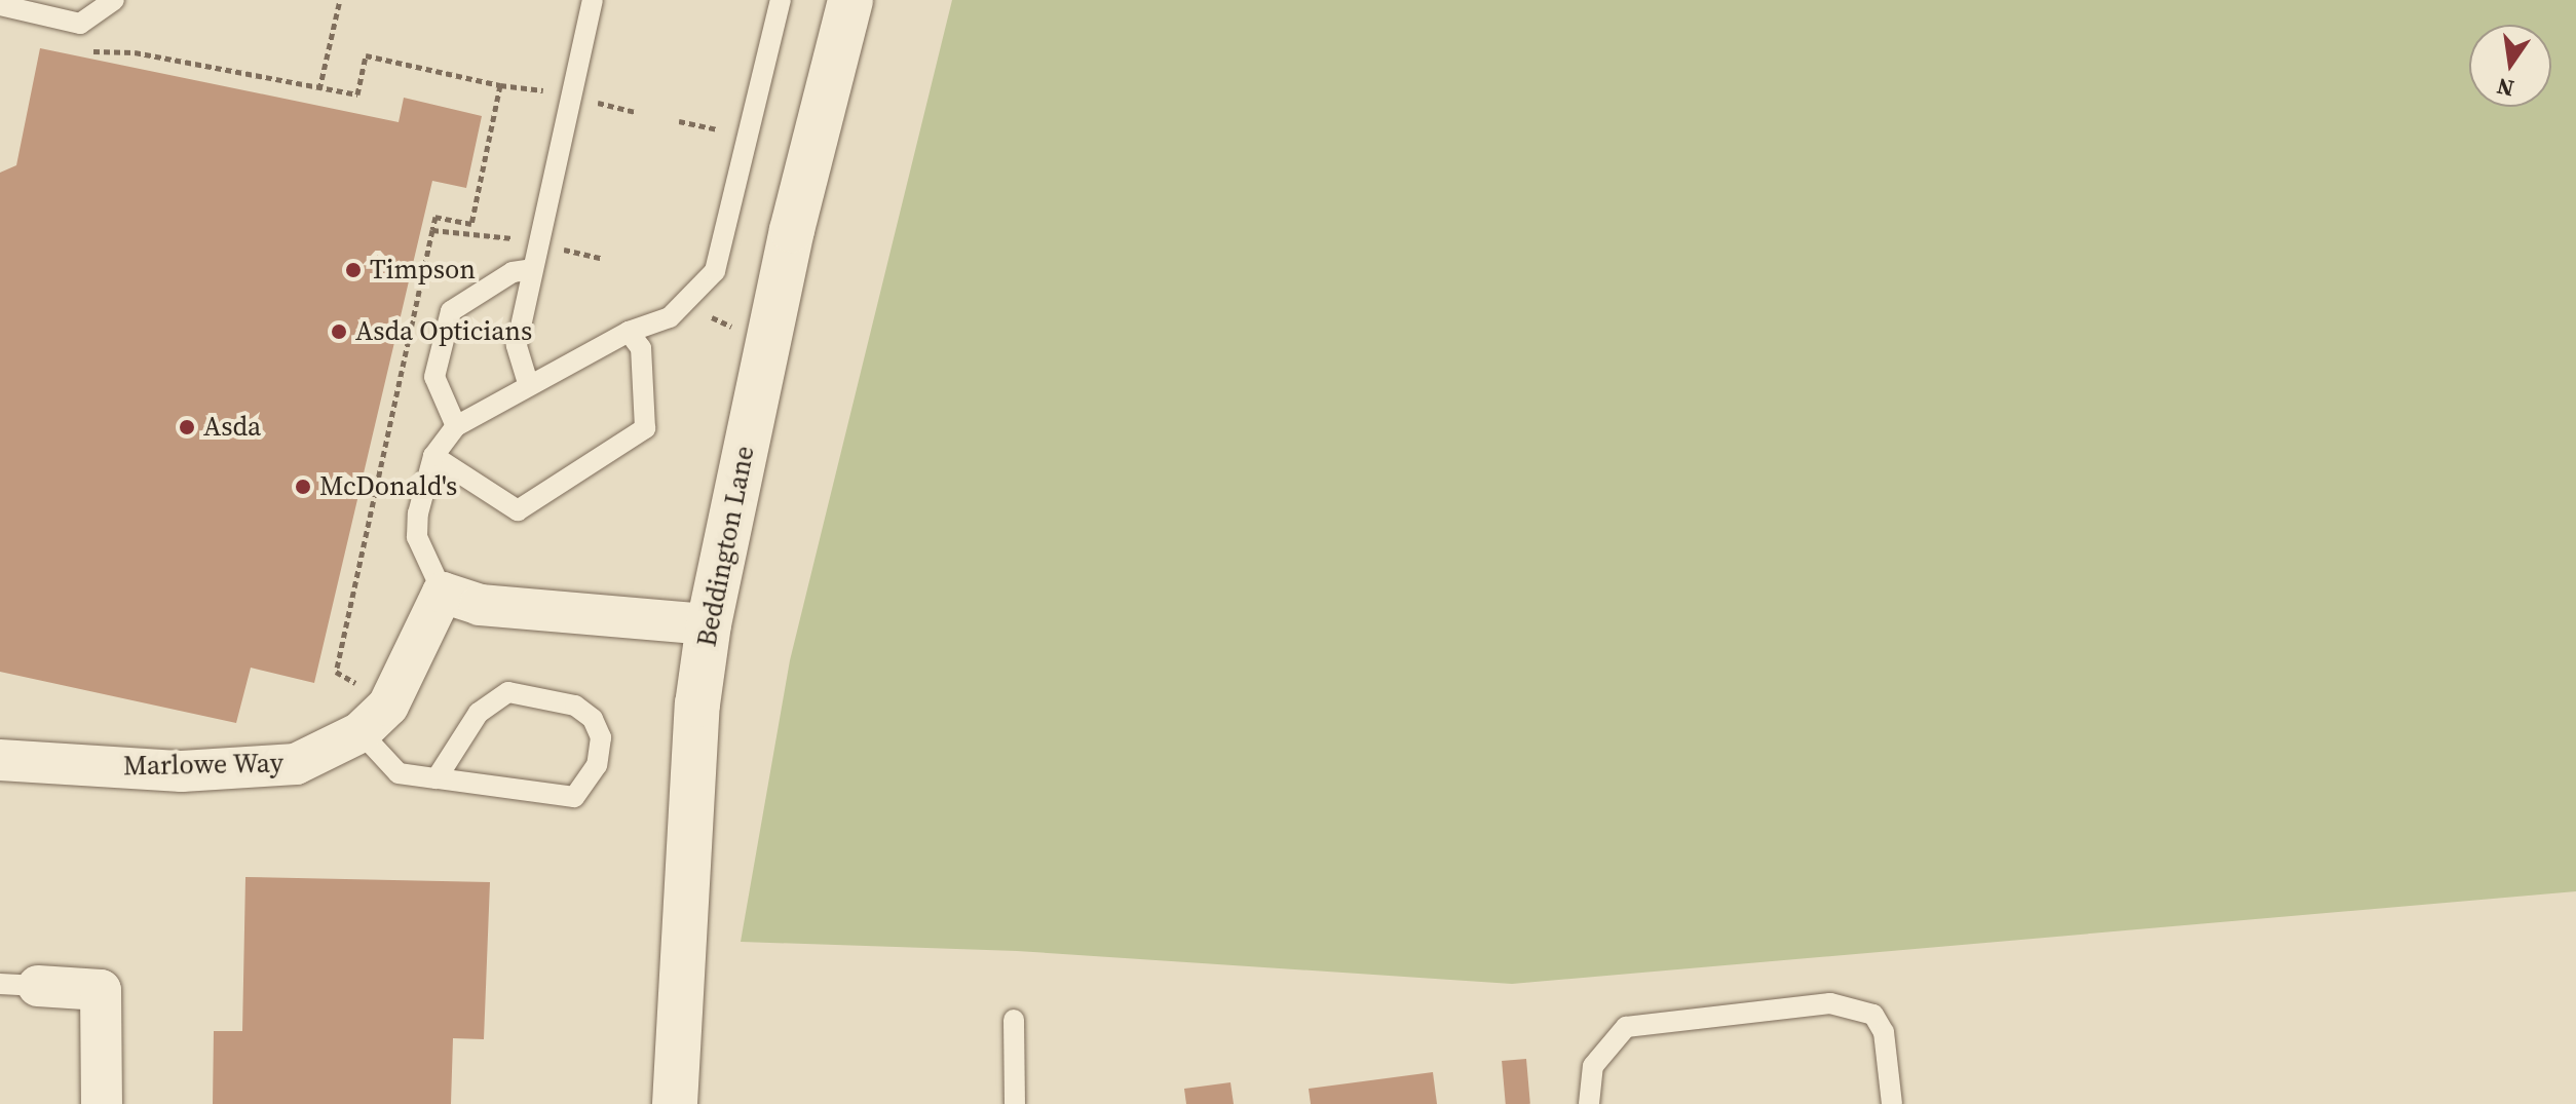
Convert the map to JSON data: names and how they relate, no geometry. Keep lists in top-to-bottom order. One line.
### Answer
{"streets":{"main road":["Beddington Lane"],"street":["Marlowe Way"]},"places":["Timpson","Asda Opticians","Asda","McDonald's"],"north":"bottom"}
